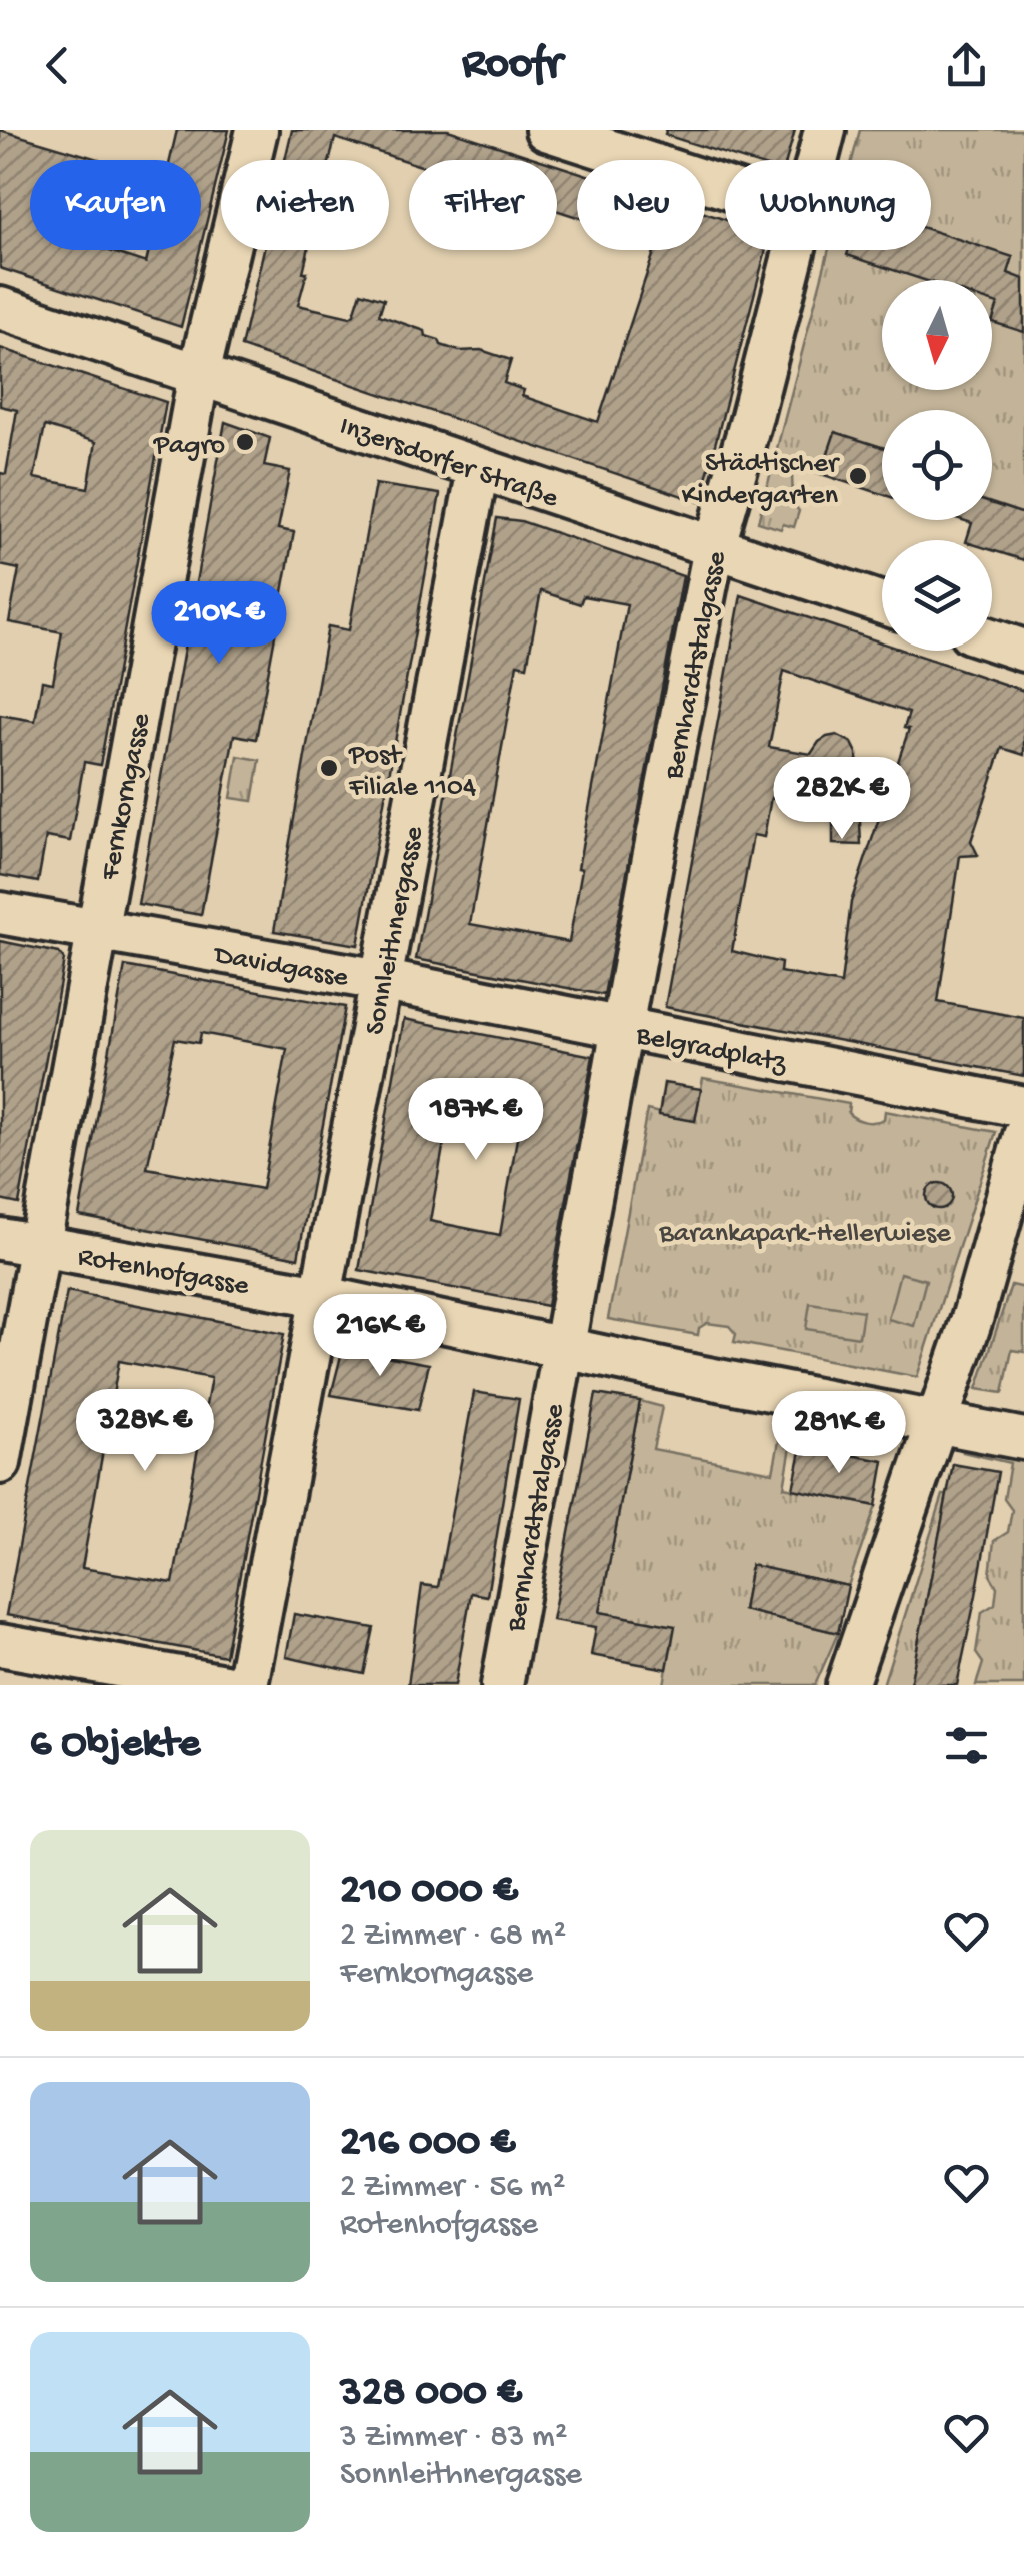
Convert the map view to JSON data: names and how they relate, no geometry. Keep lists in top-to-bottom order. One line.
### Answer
{"streets":{"street":["Inzersdorfer Straße","Bernhardtstalgasse","Fernkorngasse","Sonnleithnergasse","Davidgasse","Belgradplatz","Rotenhofgasse"]},"crossings":[["Inzersdorfer Straße","Bernhardtstalgasse"],["Inzersdorfer Straße","Fernkorngasse"],["Inzersdorfer Straße","Sonnleithnergasse"],["Bernhardtstalgasse","Davidgasse"],["Bernhardtstalgasse","Belgradplatz"],["Bernhardtstalgasse","Rotenhofgasse"],["Fernkorngasse","Davidgasse"],["Fernkorngasse","Rotenhofgasse"],["Sonnleithnergasse","Davidgasse"],["Sonnleithnergasse","Rotenhofgasse"],["Davidgasse","Belgradplatz"],["Belgradplatz","Rotenhofgasse"]],"parks":["Barankapark-Hellerwiese"],"places":["Pagro","Städtischer Kindergarten","Post Filiale 1104"],"north":"bottom","page":{"header":"Roofr","chip":["Kaufen","Mieten","Filter","Neu","Wohnung"],"price":["210K €","282K €","187K €","216K €","328K €","281K €"],"heading":"6 Objekte","list":[{"name":"210 000 €","note":"2 Zimmer · 68 m² · Fernkorngasse"},{"name":"216 000 €","note":"2 Zimmer · 56 m² · Rotenhofgasse"},{"name":"328 000 €","note":"3 Zimmer · 83 m² · Sonnleithnergasse"}]}}
